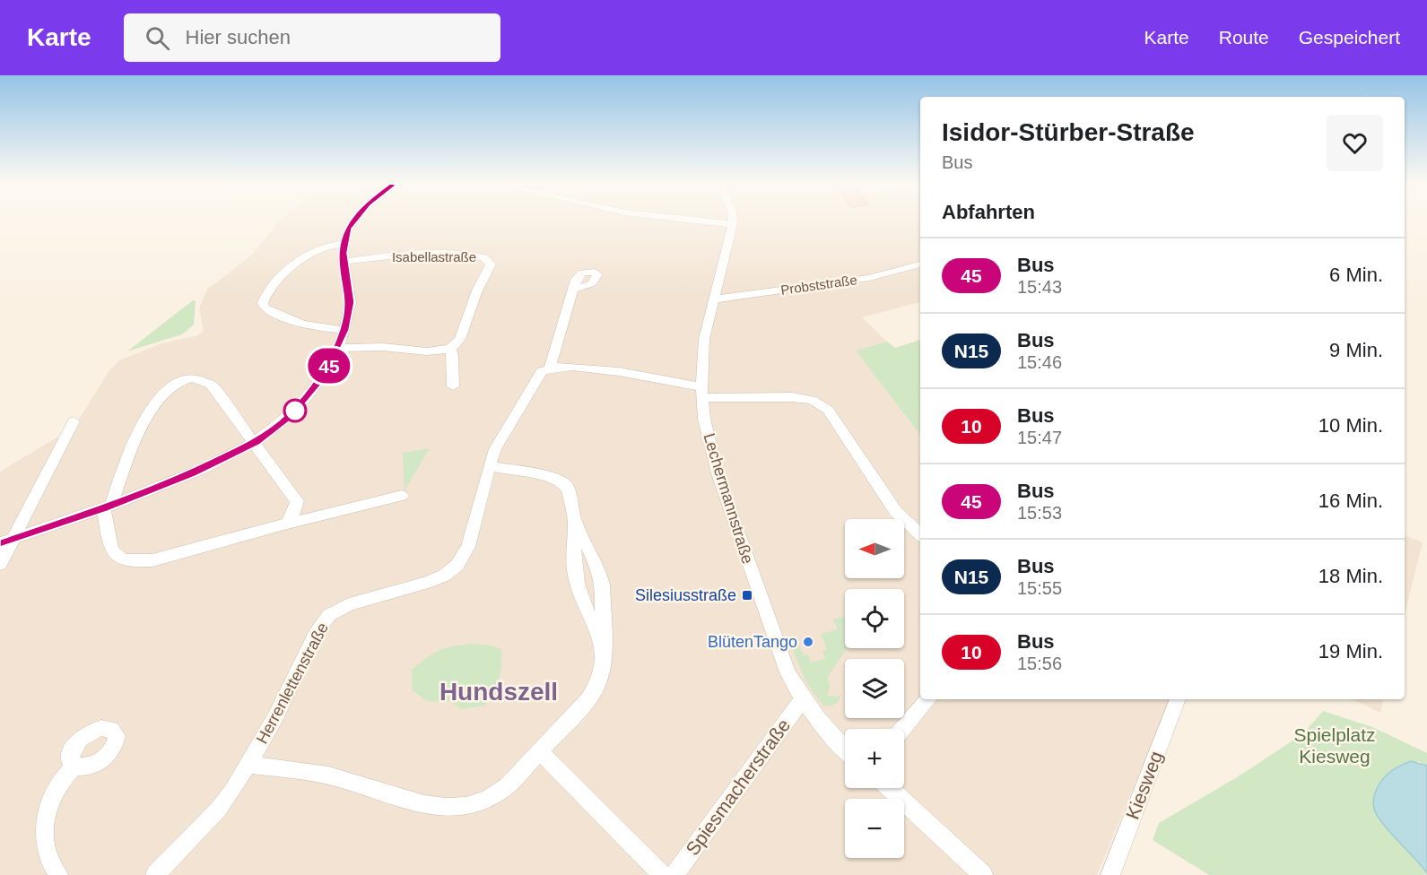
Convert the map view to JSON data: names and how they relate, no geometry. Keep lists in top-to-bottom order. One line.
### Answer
{"streets":{"street":["Isabellastraße","Probststraße","Lechermannstraße","Herrenlettenstraße","Kiesweg","Spiesmacherstraße"]},"crossings":[["Probststraße","Lechermannstraße"],["Lechermannstraße","Spiesmacherstraße"]],"districts":["Hundszell"],"parks":["Spielplatz Kiesweg"],"places":{"transit":["Silesiusstraße"],"other":["BlütenTango"]},"lines":["bus line 45"],"north":"left","page":{"header":"Karte","search":"Hier suchen","nav":["Karte","Route","Gespeichert"],"on_map":"45","heading":[["Isidor-Stürber-Straße","Bus"],"Abfahrten"],"list":[{"mark":"45","name":"Bus","note":"15:43","value":"6 Min."},{"mark":"N15","name":"Bus","note":"15:46","value":"9 Min."},{"mark":"10","name":"Bus","note":"15:47","value":"10 Min."},{"mark":"45","name":"Bus","note":"15:53","value":"16 Min."},{"mark":"N15","name":"Bus","note":"15:55","value":"18 Min."},{"mark":"10","name":"Bus","note":"15:56","value":"19 Min."}],"map_buttons":["+","−"]}}
